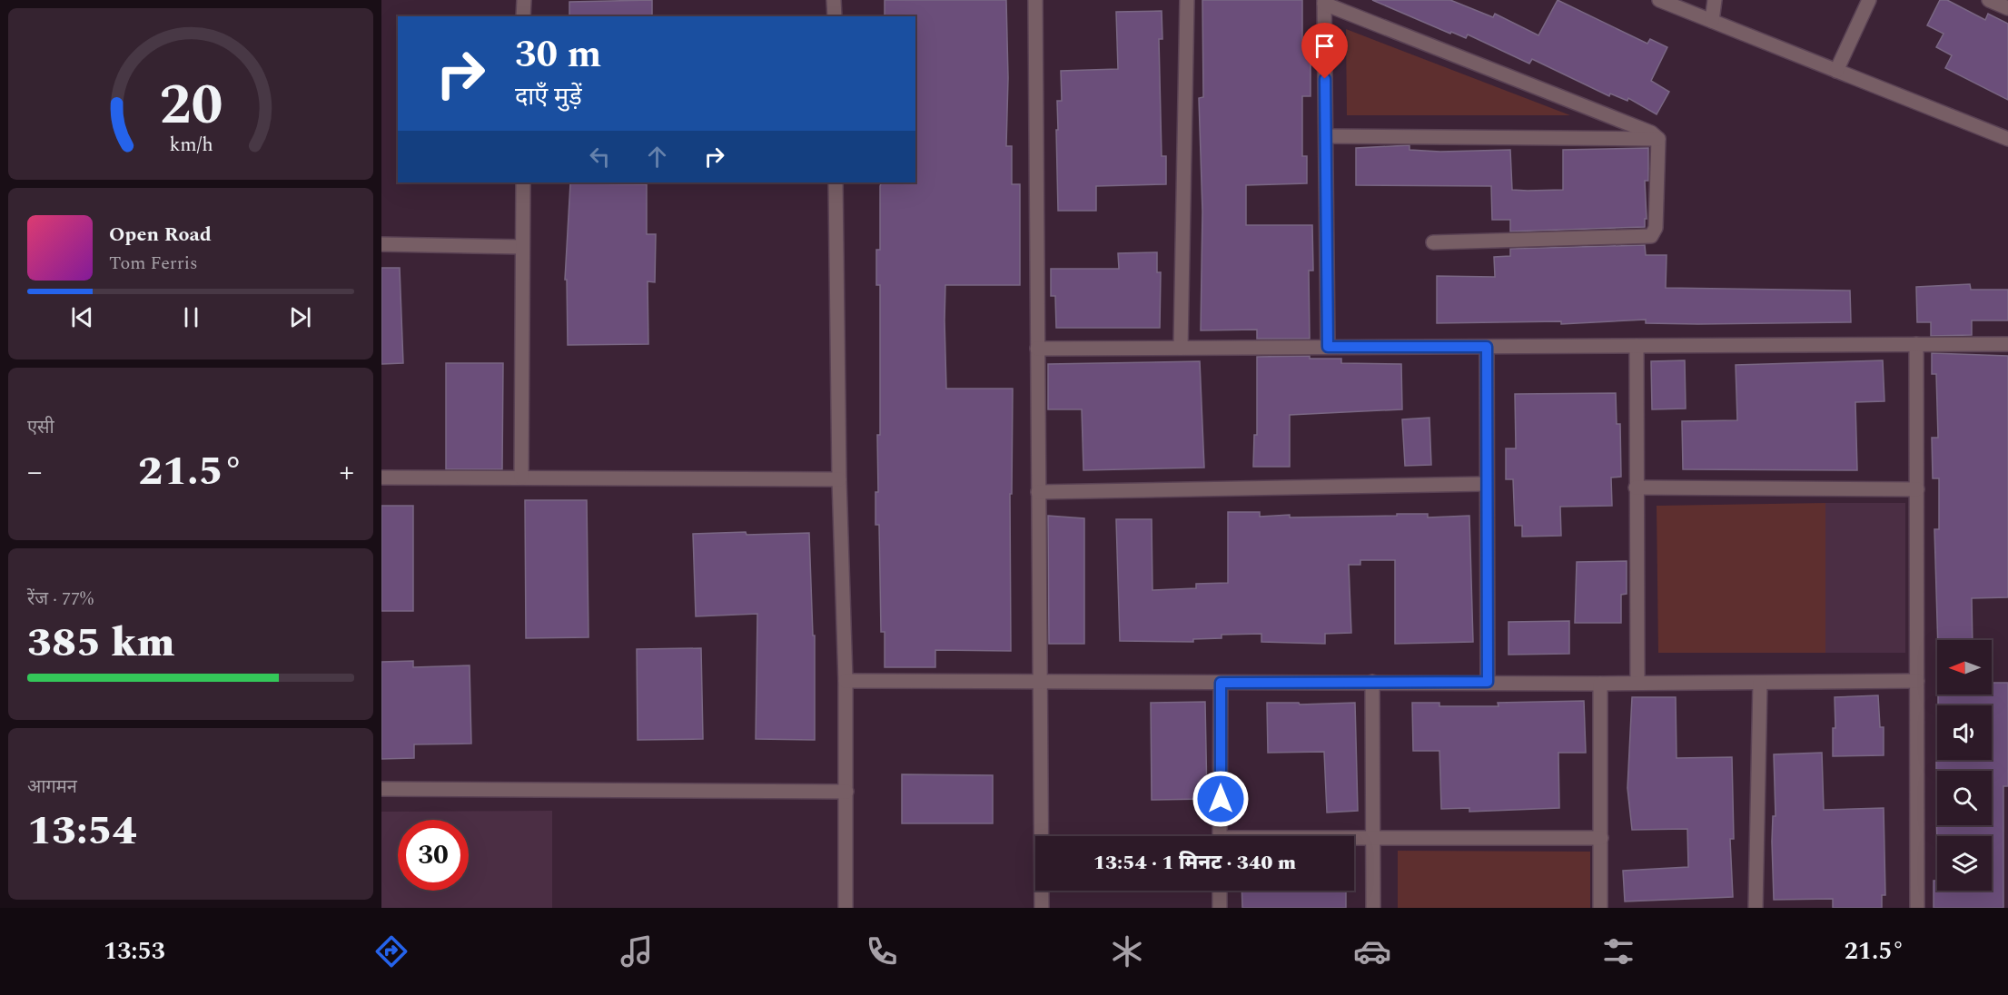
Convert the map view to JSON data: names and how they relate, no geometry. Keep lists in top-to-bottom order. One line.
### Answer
{"north":"left","page":{"turn":["30 m","दाएँ मुड़ें"],"song":["Open Road","Tom Ferris"],"tile":["एसी",["रेंज · 77%","385 km"],["आगमन","13:54"]],"heat":["−","21.5°","+"],"limit":"30","trip":"13:54 · 1 मिनट · 340 m","tabs":["13:53","21.5°"],"gauge":["20","km/h"]}}
